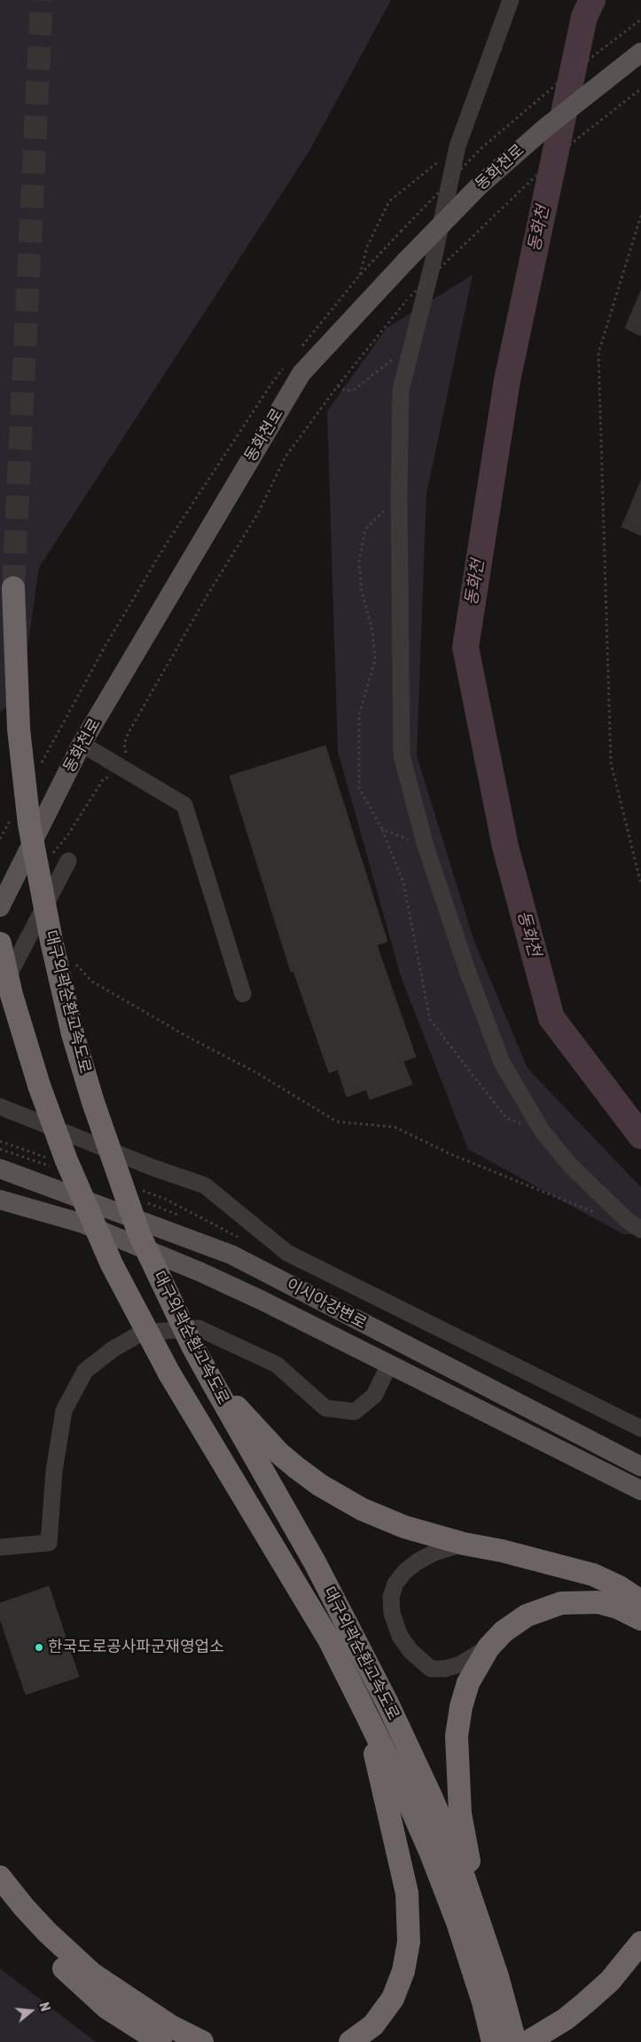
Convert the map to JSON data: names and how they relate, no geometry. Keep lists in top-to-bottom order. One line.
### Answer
{"streets":{"highway":["대구외곽순환고속도로"],"main road":["동화천로","이시아강변로"]},"water":["동화천"],"places":["한국도로공사파군재영업소"],"north":"right"}
